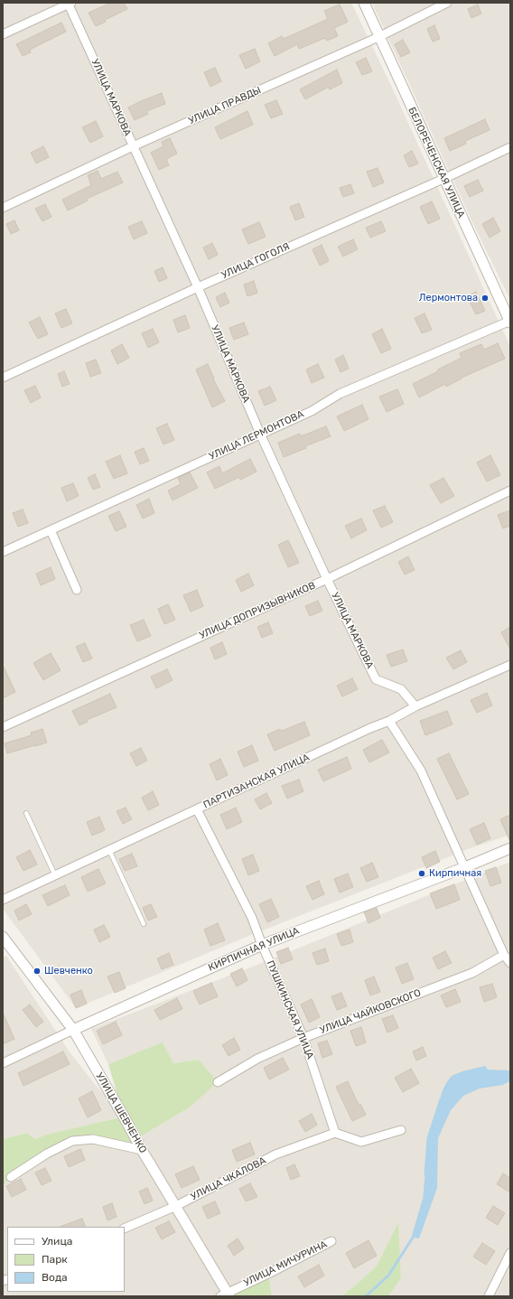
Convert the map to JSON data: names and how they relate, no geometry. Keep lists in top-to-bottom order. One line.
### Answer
{"streets":{"street":["УЛИЦА МАРКОВА","УЛИЦА ПРАВДЫ","БЕЛОРЕЧЕНСКАЯ УЛИЦА","УЛИЦА ГОГОЛЯ","УЛИЦА ЛЕРМОНТОВА","УЛИЦА ДОПРИЗЫВНИКОВ","ПАРТИЗАНСКАЯ УЛИЦА","КИРПИЧНАЯ УЛИЦА","ПУШКИНСКАЯ УЛИЦА","УЛИЦА ЧАЙКОВСКОГО","УЛИЦА ШЕВЧЕНКО","УЛИЦА ЧКАЛОВА","УЛИЦА МИЧУРИНА"]},"crossings":[["УЛИЦА МАРКОВА","УЛИЦА ПРАВДЫ"],["УЛИЦА МАРКОВА","УЛИЦА ГОГОЛЯ"],["УЛИЦА МАРКОВА","УЛИЦА ЛЕРМОНТОВА"],["УЛИЦА МАРКОВА","УЛИЦА ДОПРИЗЫВНИКОВ"],["УЛИЦА МАРКОВА","ПАРТИЗАНСКАЯ УЛИЦА"],["УЛИЦА ПРАВДЫ","БЕЛОРЕЧЕНСКАЯ УЛИЦА"],["БЕЛОРЕЧЕНСКАЯ УЛИЦА","УЛИЦА ГОГОЛЯ"],["БЕЛОРЕЧЕНСКАЯ УЛИЦА","УЛИЦА ЛЕРМОНТОВА"],["ПАРТИЗАНСКАЯ УЛИЦА","ПУШКИНСКАЯ УЛИЦА"],["КИРПИЧНАЯ УЛИЦА","ПУШКИНСКАЯ УЛИЦА"],["КИРПИЧНАЯ УЛИЦА","УЛИЦА ШЕВЧЕНКО"],["ПУШКИНСКАЯ УЛИЦА","УЛИЦА ЧАЙКОВСКОГО"],["ПУШКИНСКАЯ УЛИЦА","УЛИЦА ЧКАЛОВА"],["УЛИЦА ШЕВЧЕНКО","УЛИЦА ЧКАЛОВА"],["УЛИЦА ШЕВЧЕНКО","УЛИЦА МИЧУРИНА"]],"places":["Лермонтова","Кирпичная","Шевченко"],"legend":["Улица","Парк","Вода"]}
